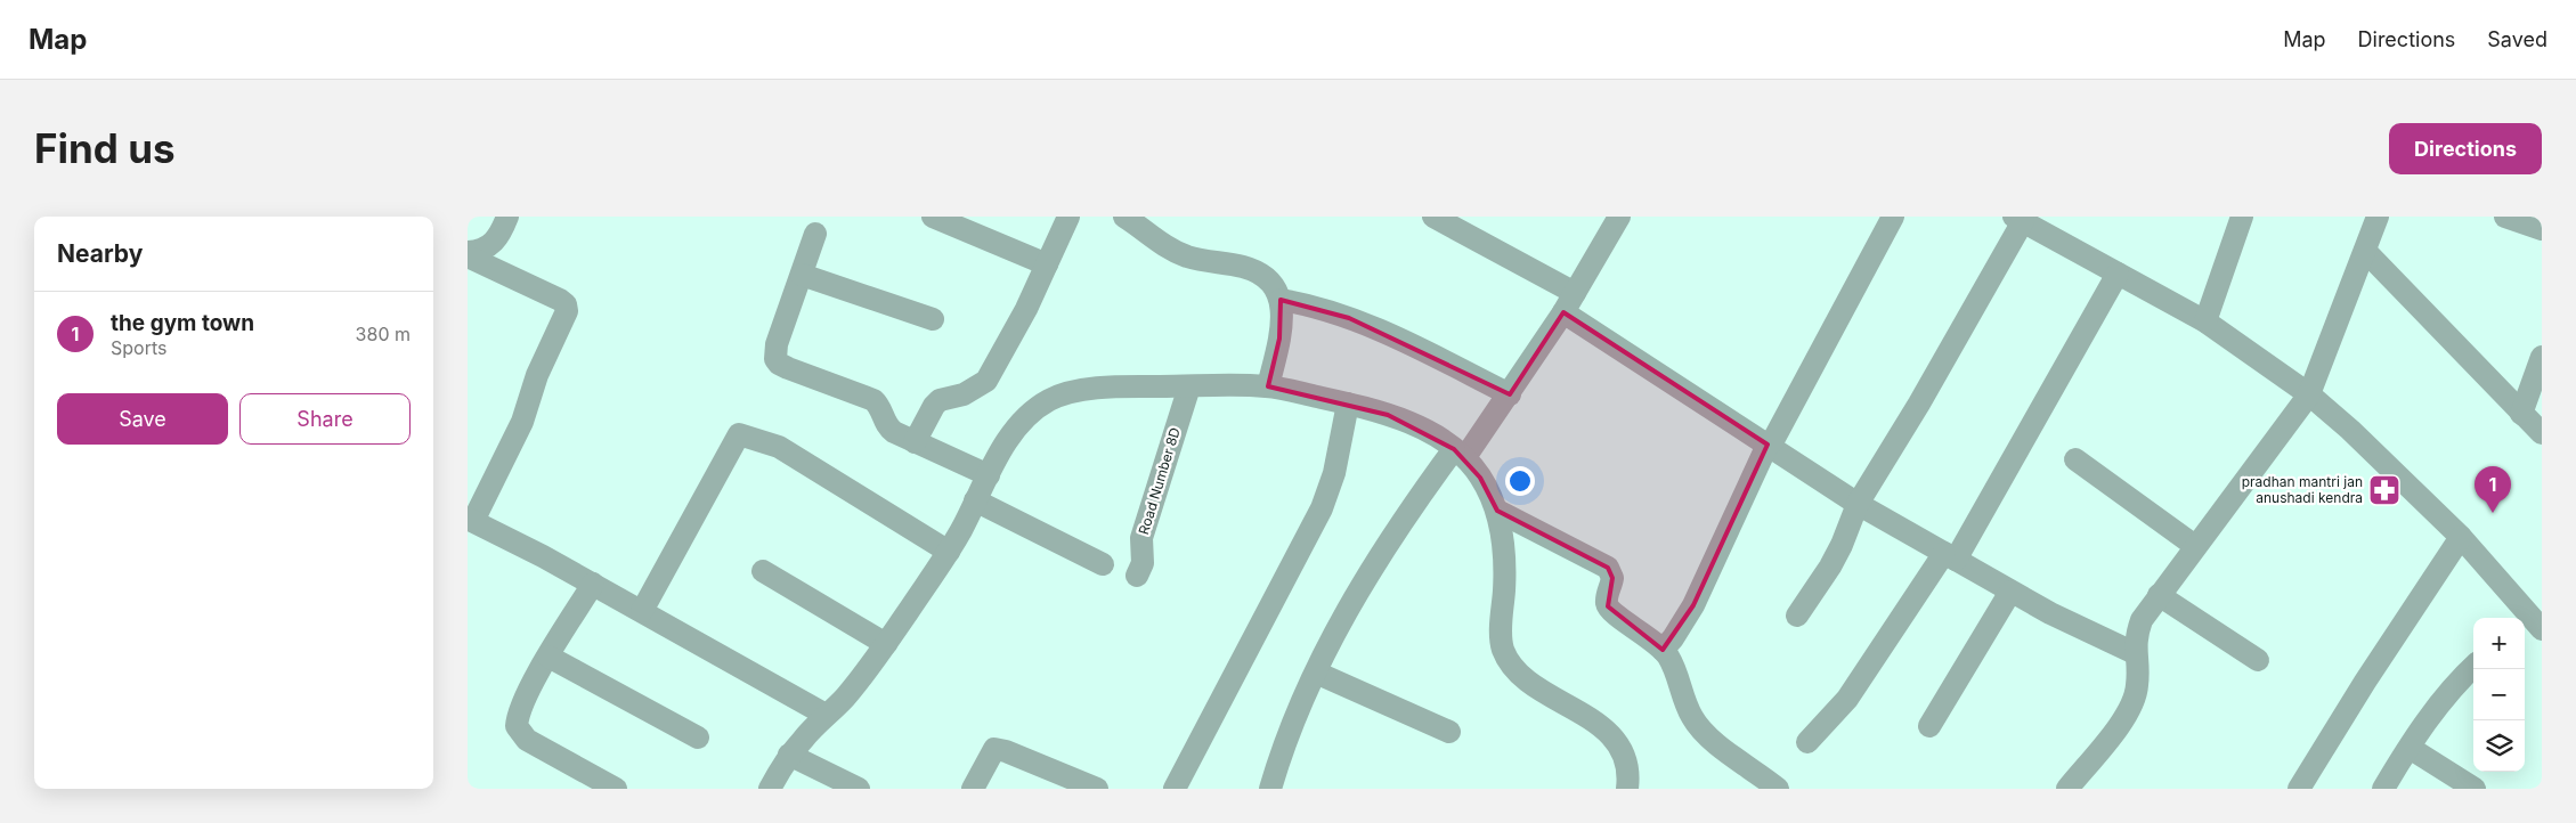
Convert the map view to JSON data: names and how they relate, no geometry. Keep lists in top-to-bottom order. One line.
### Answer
{"streets":{"street":["Road Number 8D"]},"places":{"pharmacy":["pradhan mantri jan anushadi kendra"]},"page":{"header":"Map","nav":["Map","Directions","Saved"],"buttons":["Directions",["Save","Share"]],"title":"Find us","heading":"Nearby","list":[{"mark":"1","name":"the gym town","note":"Sports","value":"380 m"}],"pins":"1","map_buttons":["+","−"]}}
